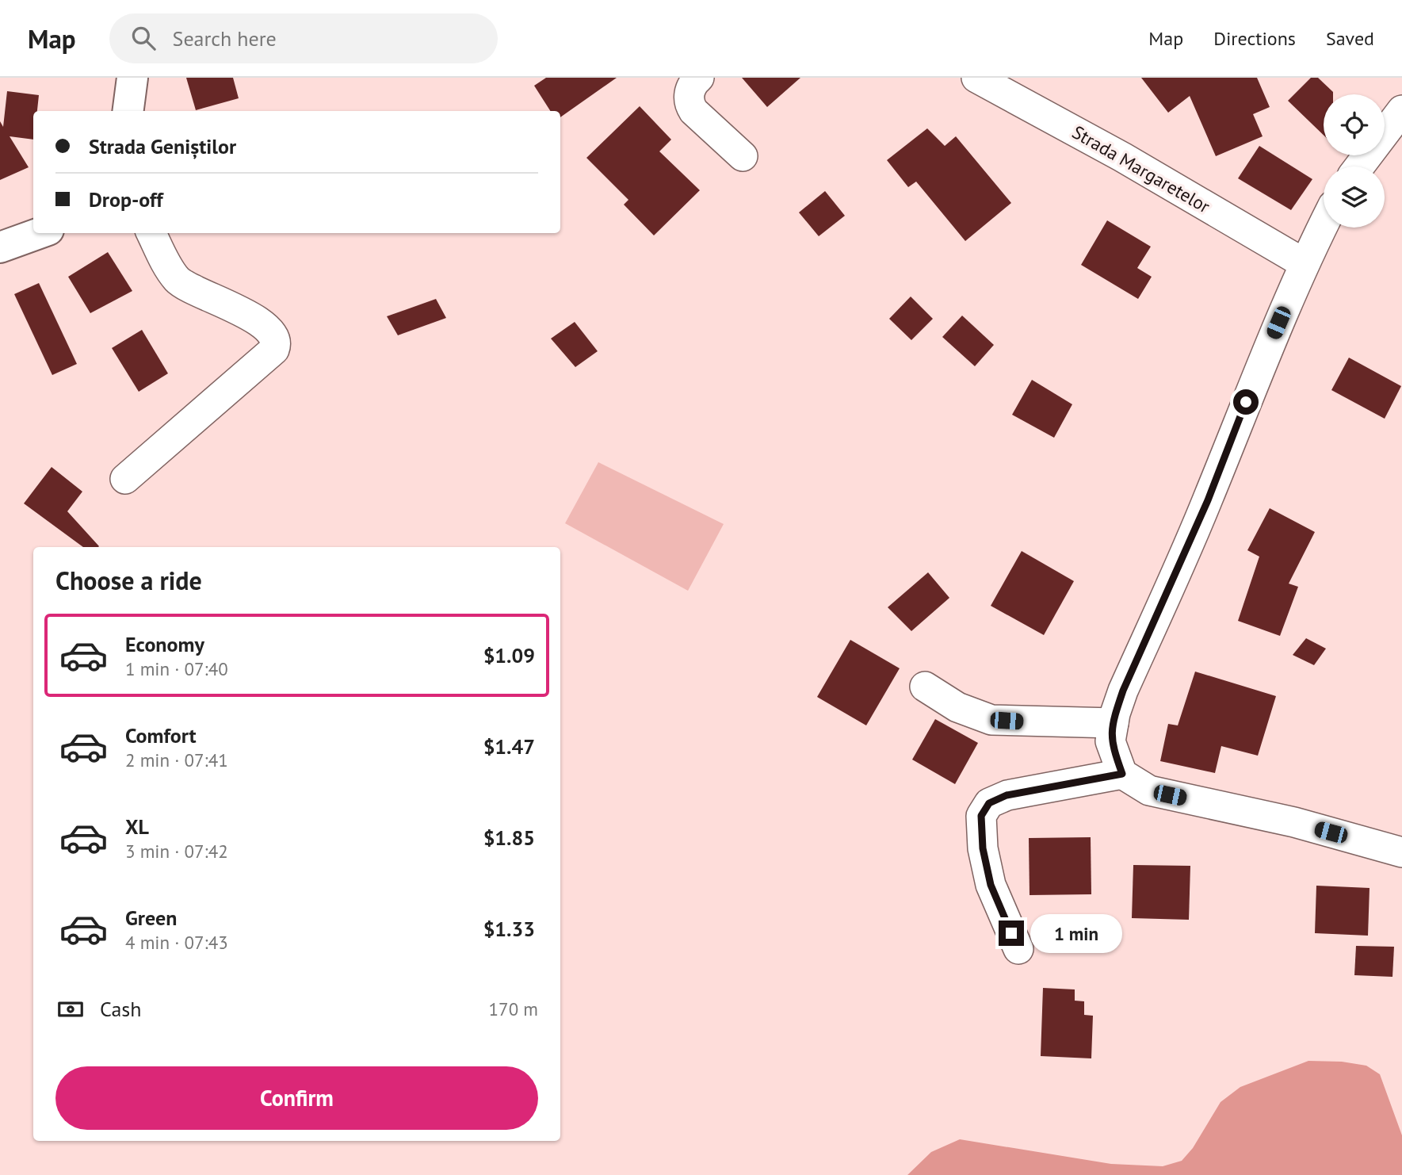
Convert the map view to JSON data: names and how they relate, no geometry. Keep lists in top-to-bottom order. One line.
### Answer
{"streets":{"street":["Strada Margaretelor"]},"page":{"header":"Map","search":"Search here","nav":["Map","Directions","Saved"],"banner":["Strada Geniștilor","Drop-off"],"heading":"Choose a ride","list":[{"name":"Economy","note":"1 min · 07:40","value":"$1.09"},{"name":"Comfort","note":"2 min · 07:41","value":"$1.47"},{"name":"XL","note":"3 min · 07:42","value":"$1.85"},{"name":"Green","note":"4 min · 07:43","value":"$1.33"}],"bubble":"1 min","pay":["Cash","170 m"],"buttons":"Confirm"}}
